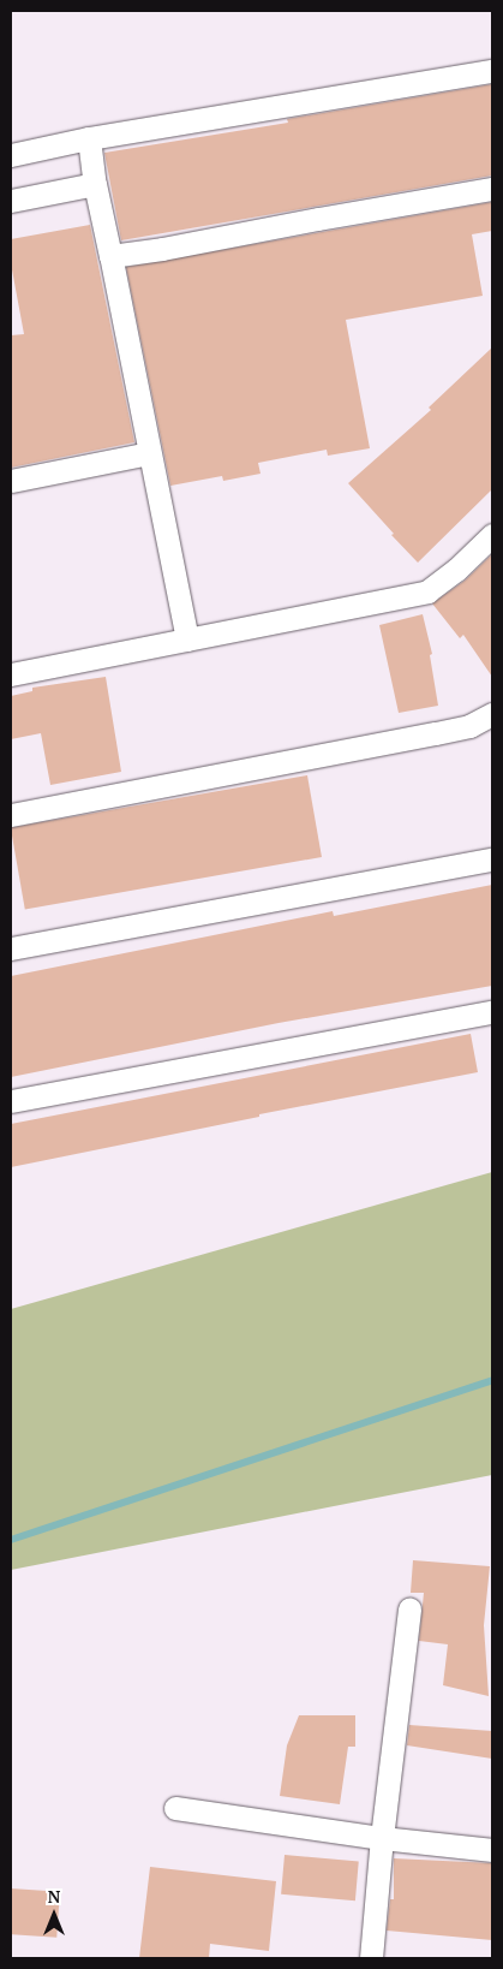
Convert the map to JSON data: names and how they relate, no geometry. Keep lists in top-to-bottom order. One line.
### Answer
{"north":"top"}
